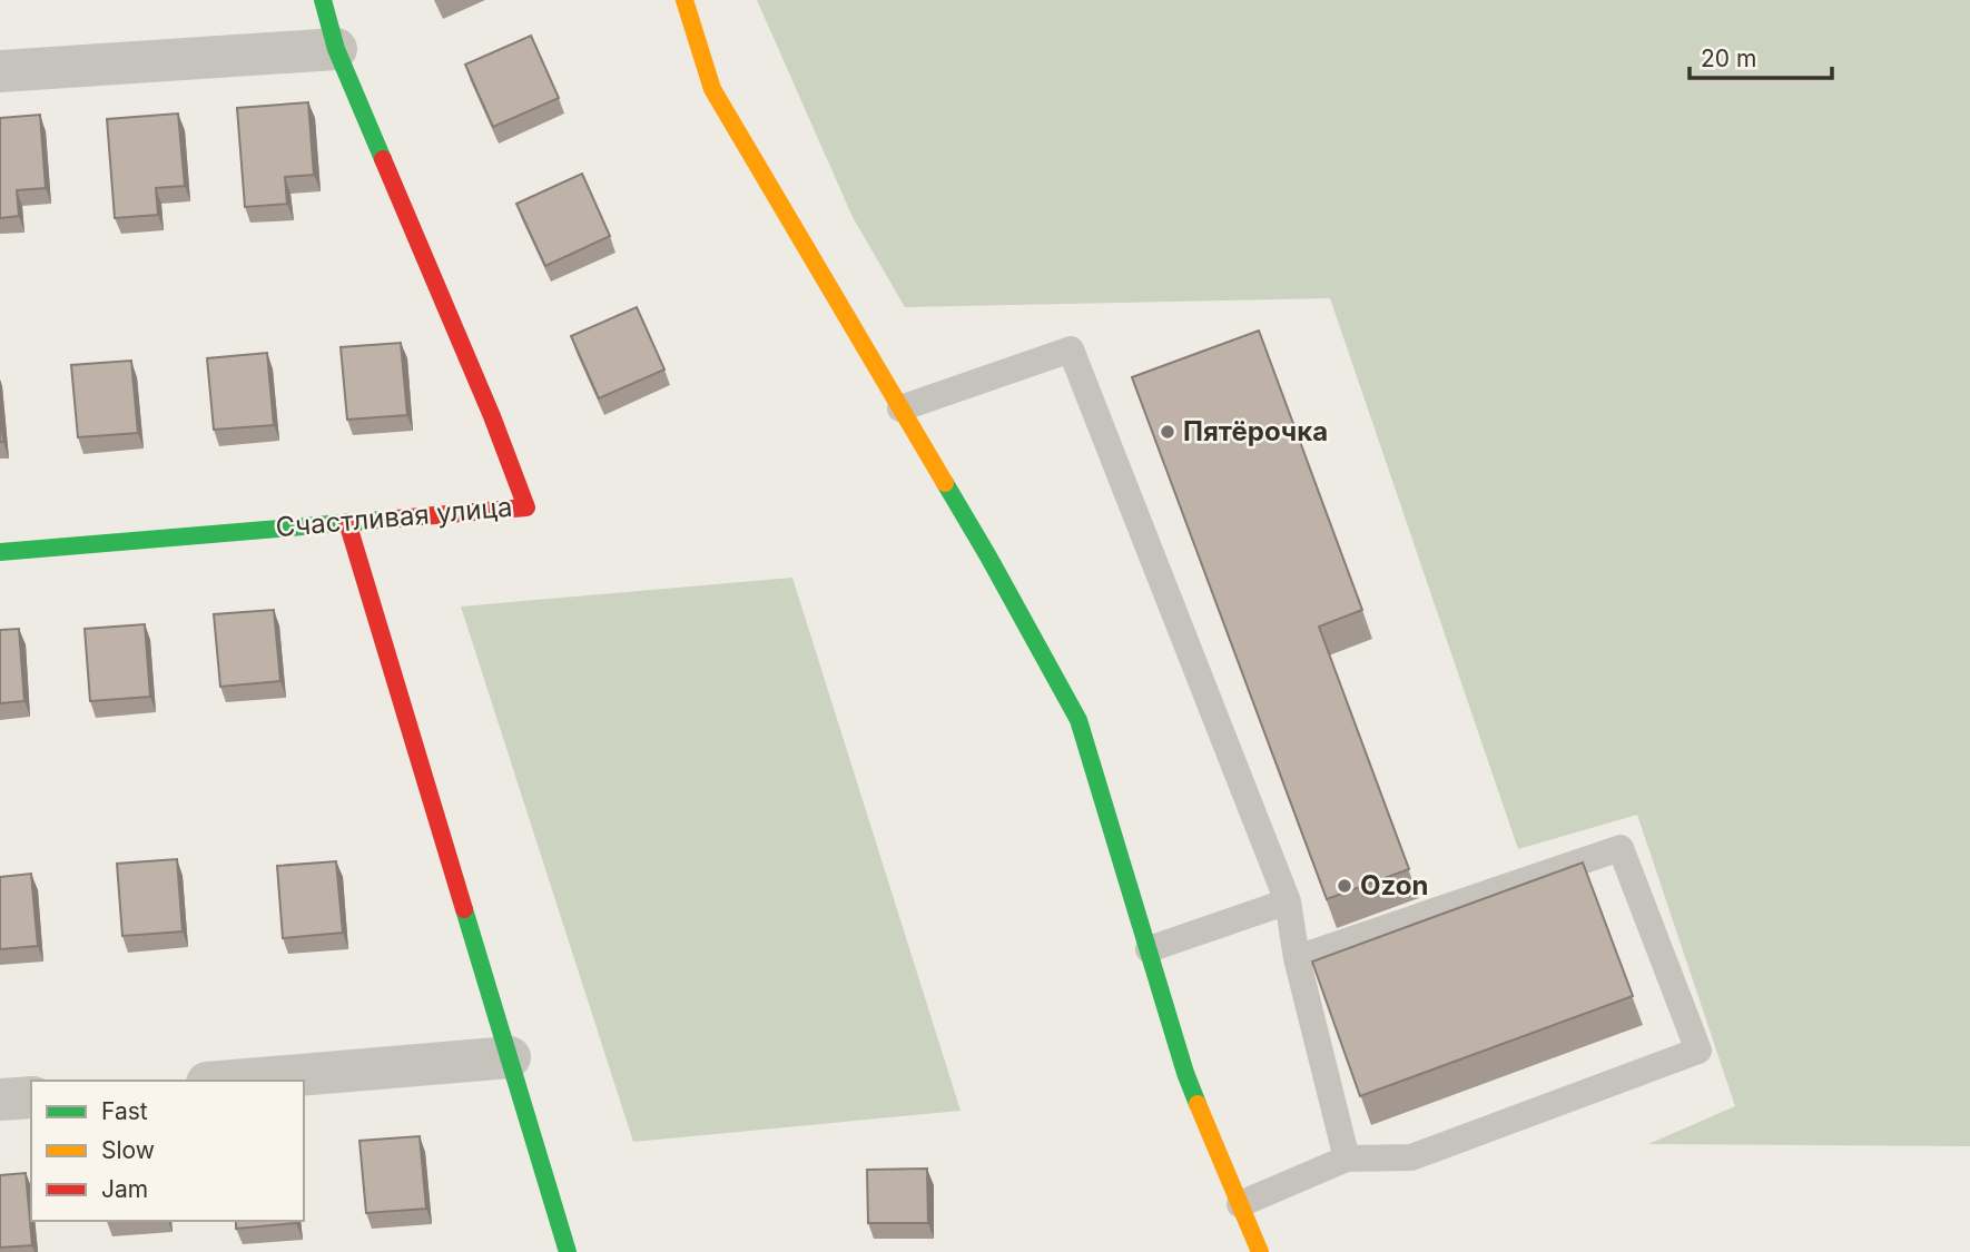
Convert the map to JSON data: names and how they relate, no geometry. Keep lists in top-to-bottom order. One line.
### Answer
{"streets":{"street":["Счастливая улица"]},"places":["Пятёрочка","Ozon"],"legend":["Fast","Slow","Jam"],"scale_bar":"20 m"}
